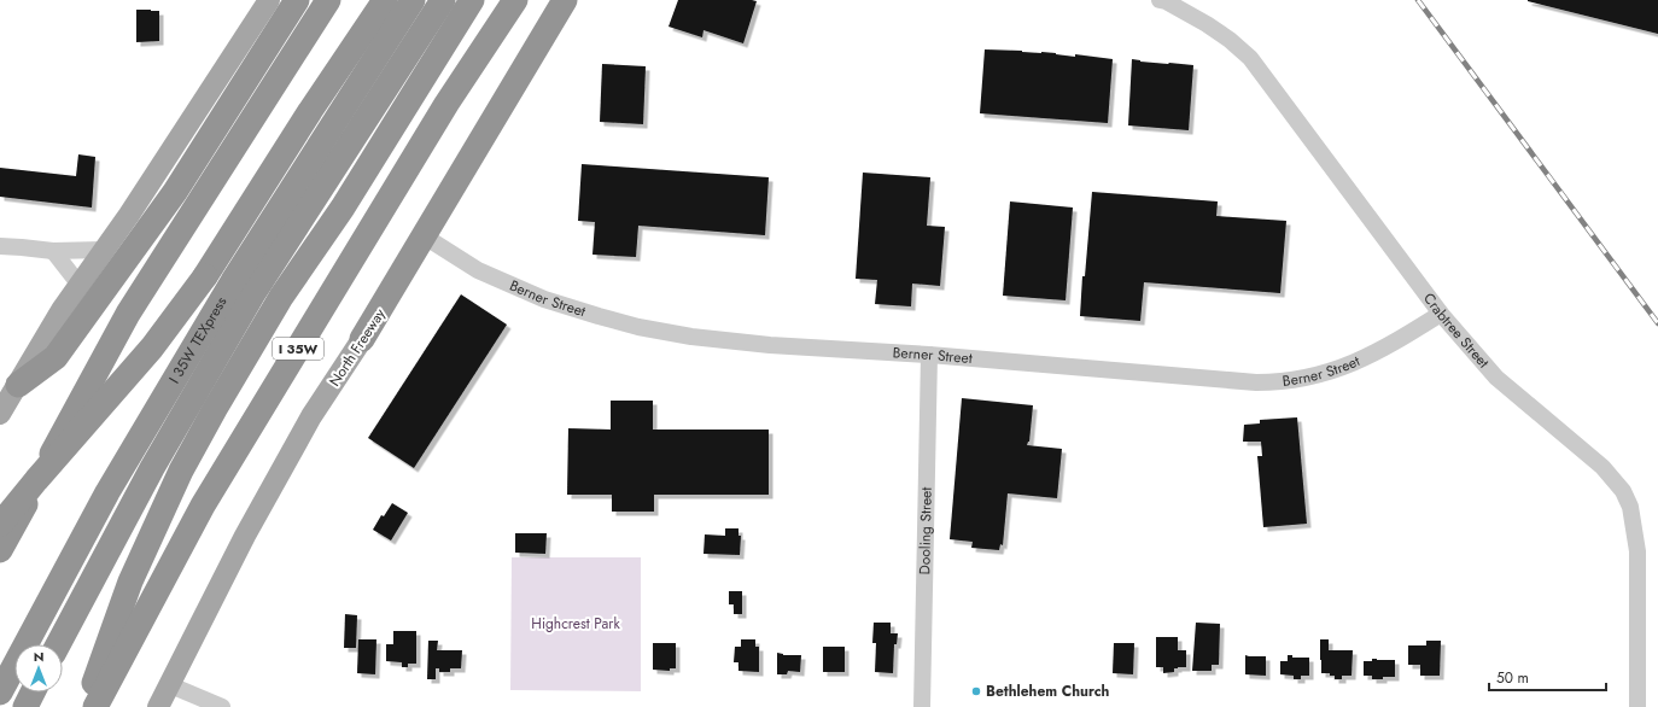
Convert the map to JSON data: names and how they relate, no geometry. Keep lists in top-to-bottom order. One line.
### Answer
{"streets":{"highway":["I 35W TEXpress","I 35W"],"main road":["North Freeway"],"street":["Berner Street","Crabtree Street","Dooling Street"]},"crossings":[["Berner Street","Crabtree Street"],["Berner Street","North Freeway"],["Berner Street","Dooling Street"]],"parks":["Highcrest Park"],"places":["Bethlehem Church"],"scale_bar":"50 m","north":"top"}
